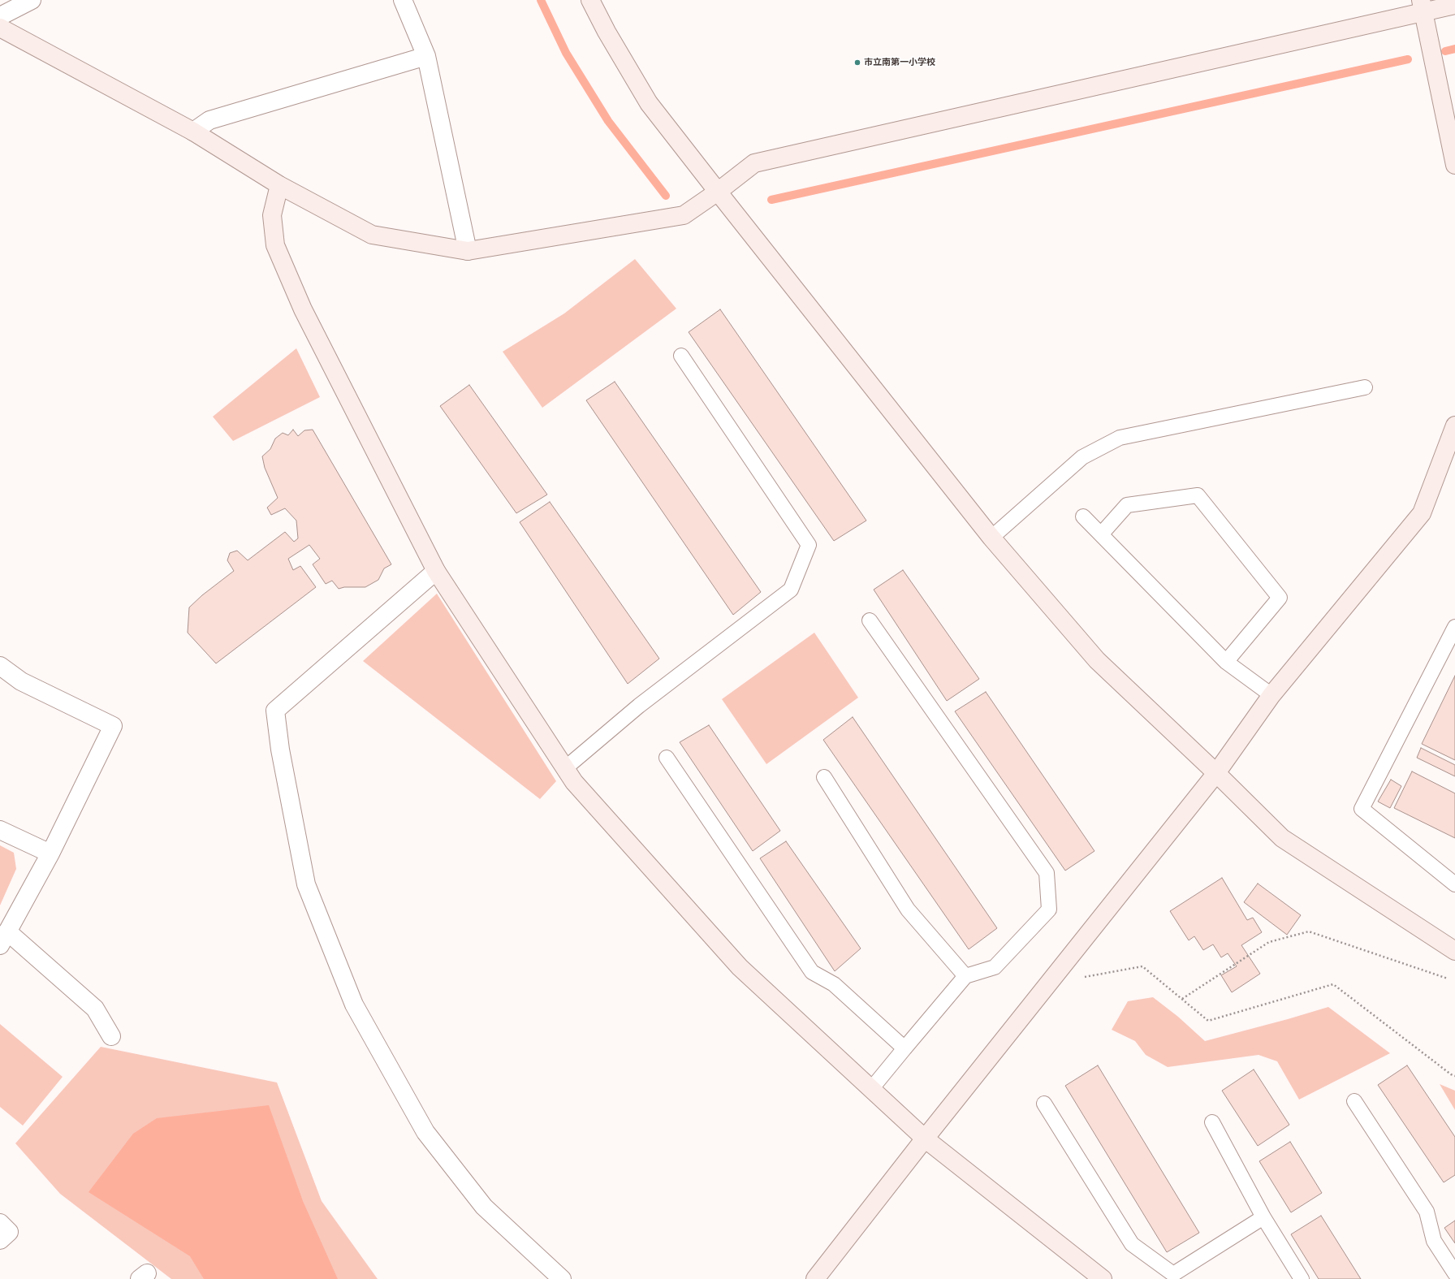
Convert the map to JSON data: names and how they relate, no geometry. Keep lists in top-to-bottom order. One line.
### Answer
{"places":["市立南第一小学校"]}
